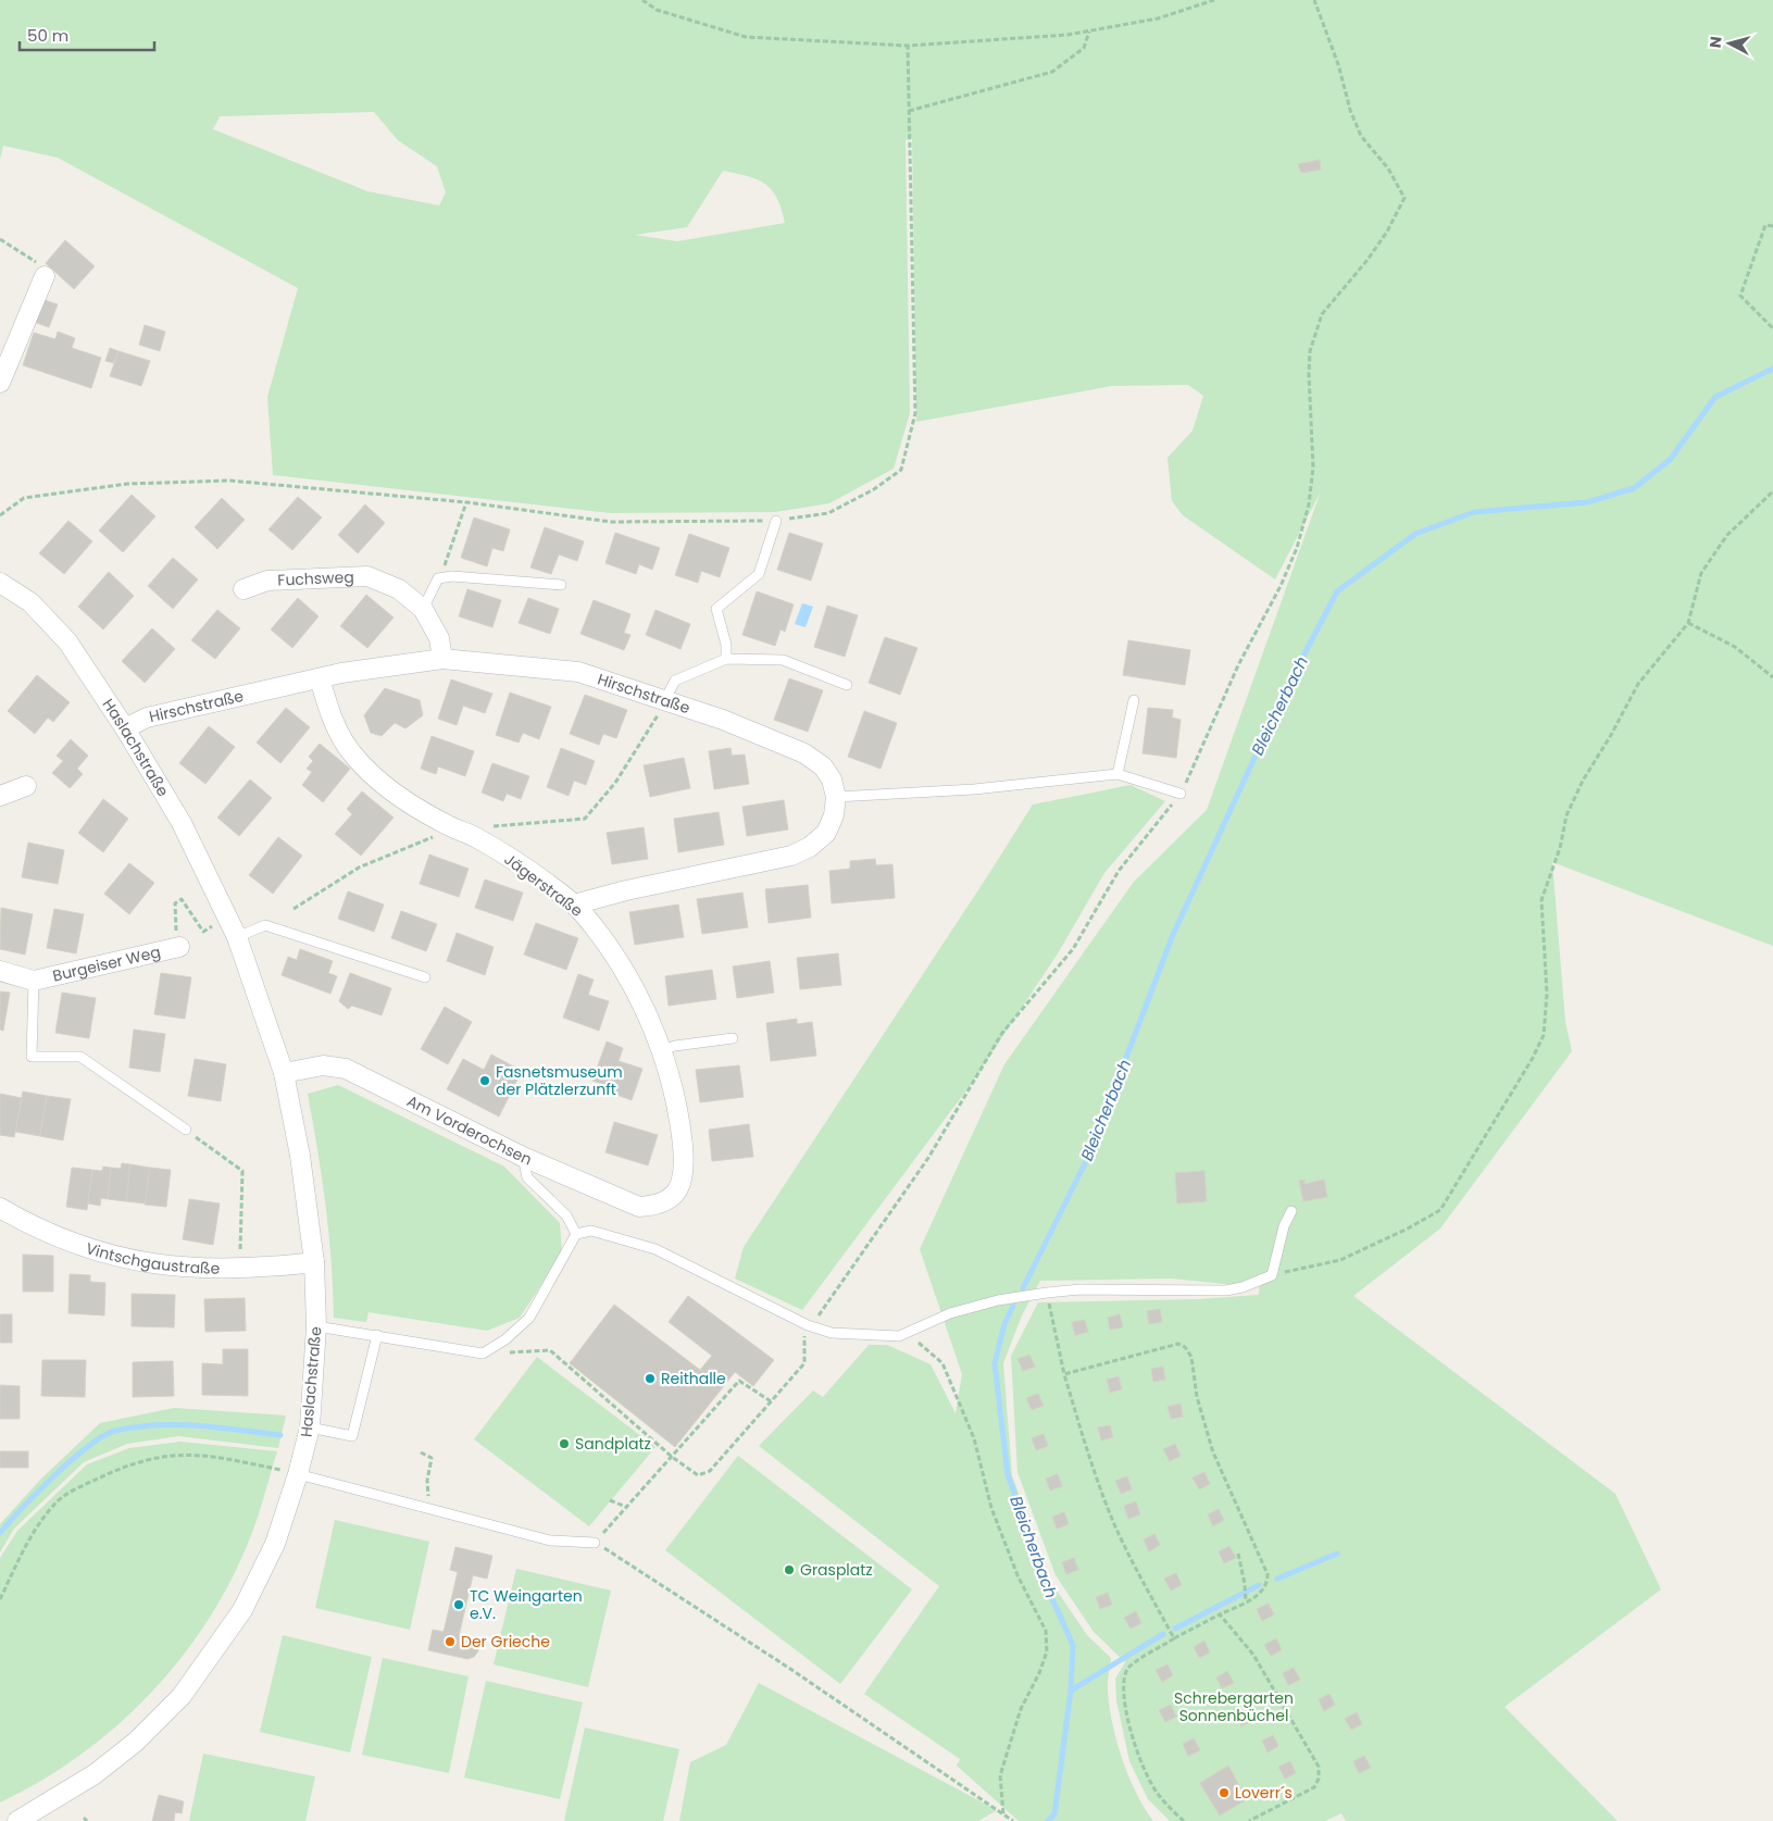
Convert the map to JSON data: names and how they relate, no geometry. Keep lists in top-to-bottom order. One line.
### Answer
{"streets":{"street":["Fuchsweg","Hirschstraße","Haslachstraße","Jägerstraße","Burgeiser Weg","Am Vorderochsen","Vintschgaustraße"]},"crossings":[["Fuchsweg","Hirschstraße"],["Hirschstraße","Haslachstraße"],["Hirschstraße","Jägerstraße"],["Haslachstraße","Am Vorderochsen"],["Haslachstraße","Vintschgaustraße"],["Jägerstraße","Am Vorderochsen"]],"water":["Bleicherbach"],"parks":["Schrebergarten Sonnenbüchel"],"places":["Fasnetsmuseum der Plätzlerzunft","Reithalle","Sandplatz","Grasplatz","TC Weingarten e.V.","Der Grieche","Loverr´s"],"scale_bar":"50 m","north":"left"}
